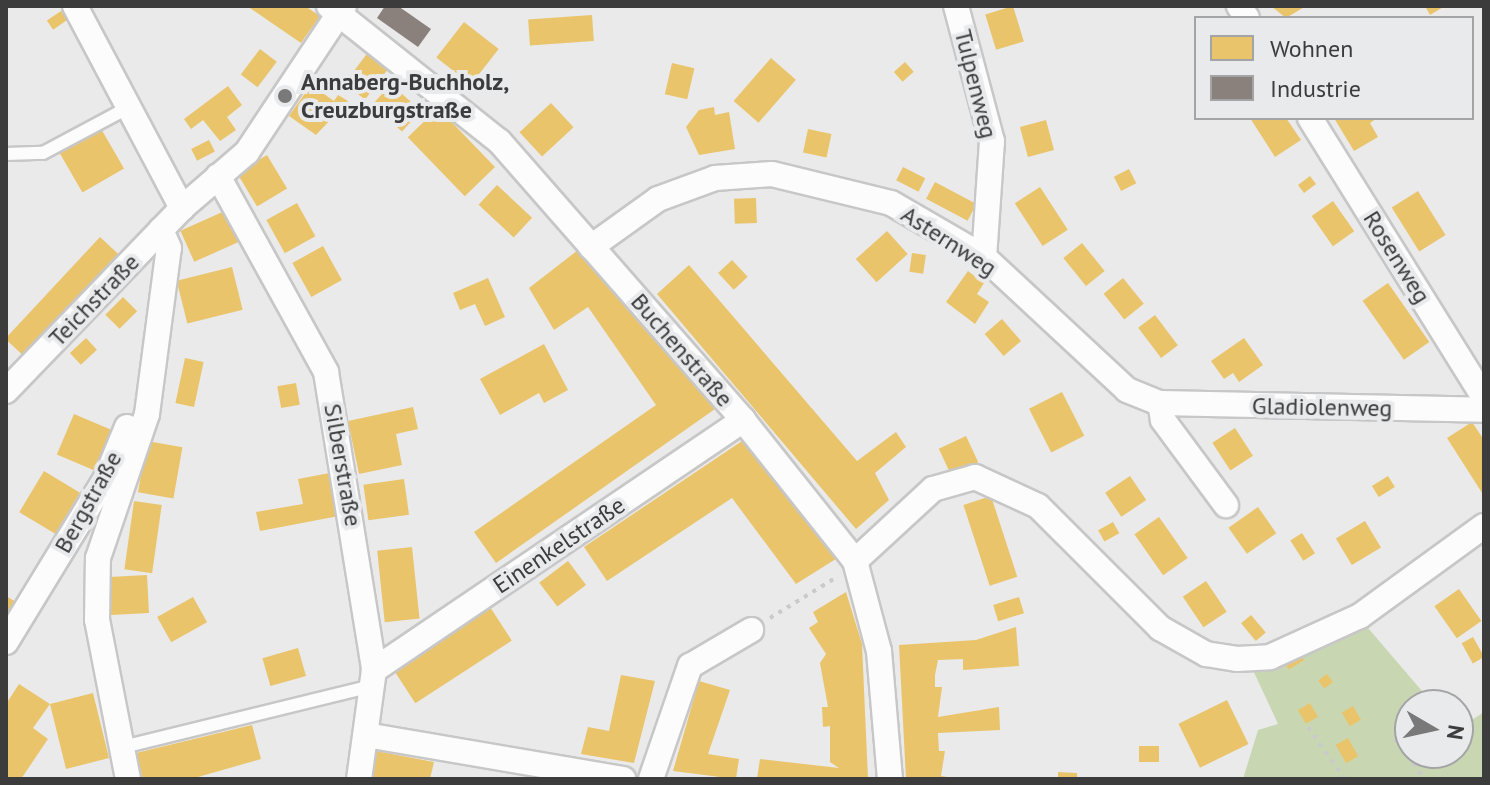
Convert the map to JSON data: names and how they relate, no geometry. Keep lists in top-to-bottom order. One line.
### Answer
{"streets":{"street":["Tulpenweg","Asternweg","Rosenweg","Teichstraße","Buchenstraße","Gladiolenweg","Silberstraße","Bergstraße","Einenkelstraße"]},"crossings":[["Tulpenweg","Asternweg"],["Asternweg","Buchenstraße"],["Asternweg","Gladiolenweg"],["Teichstraße","Buchenstraße"],["Teichstraße","Silberstraße"],["Buchenstraße","Einenkelstraße"],["Silberstraße","Einenkelstraße"]],"places":["Annaberg-Buchholz, Creuzburgstraße"],"legend":["Wohnen","Industrie"],"north":"right"}
